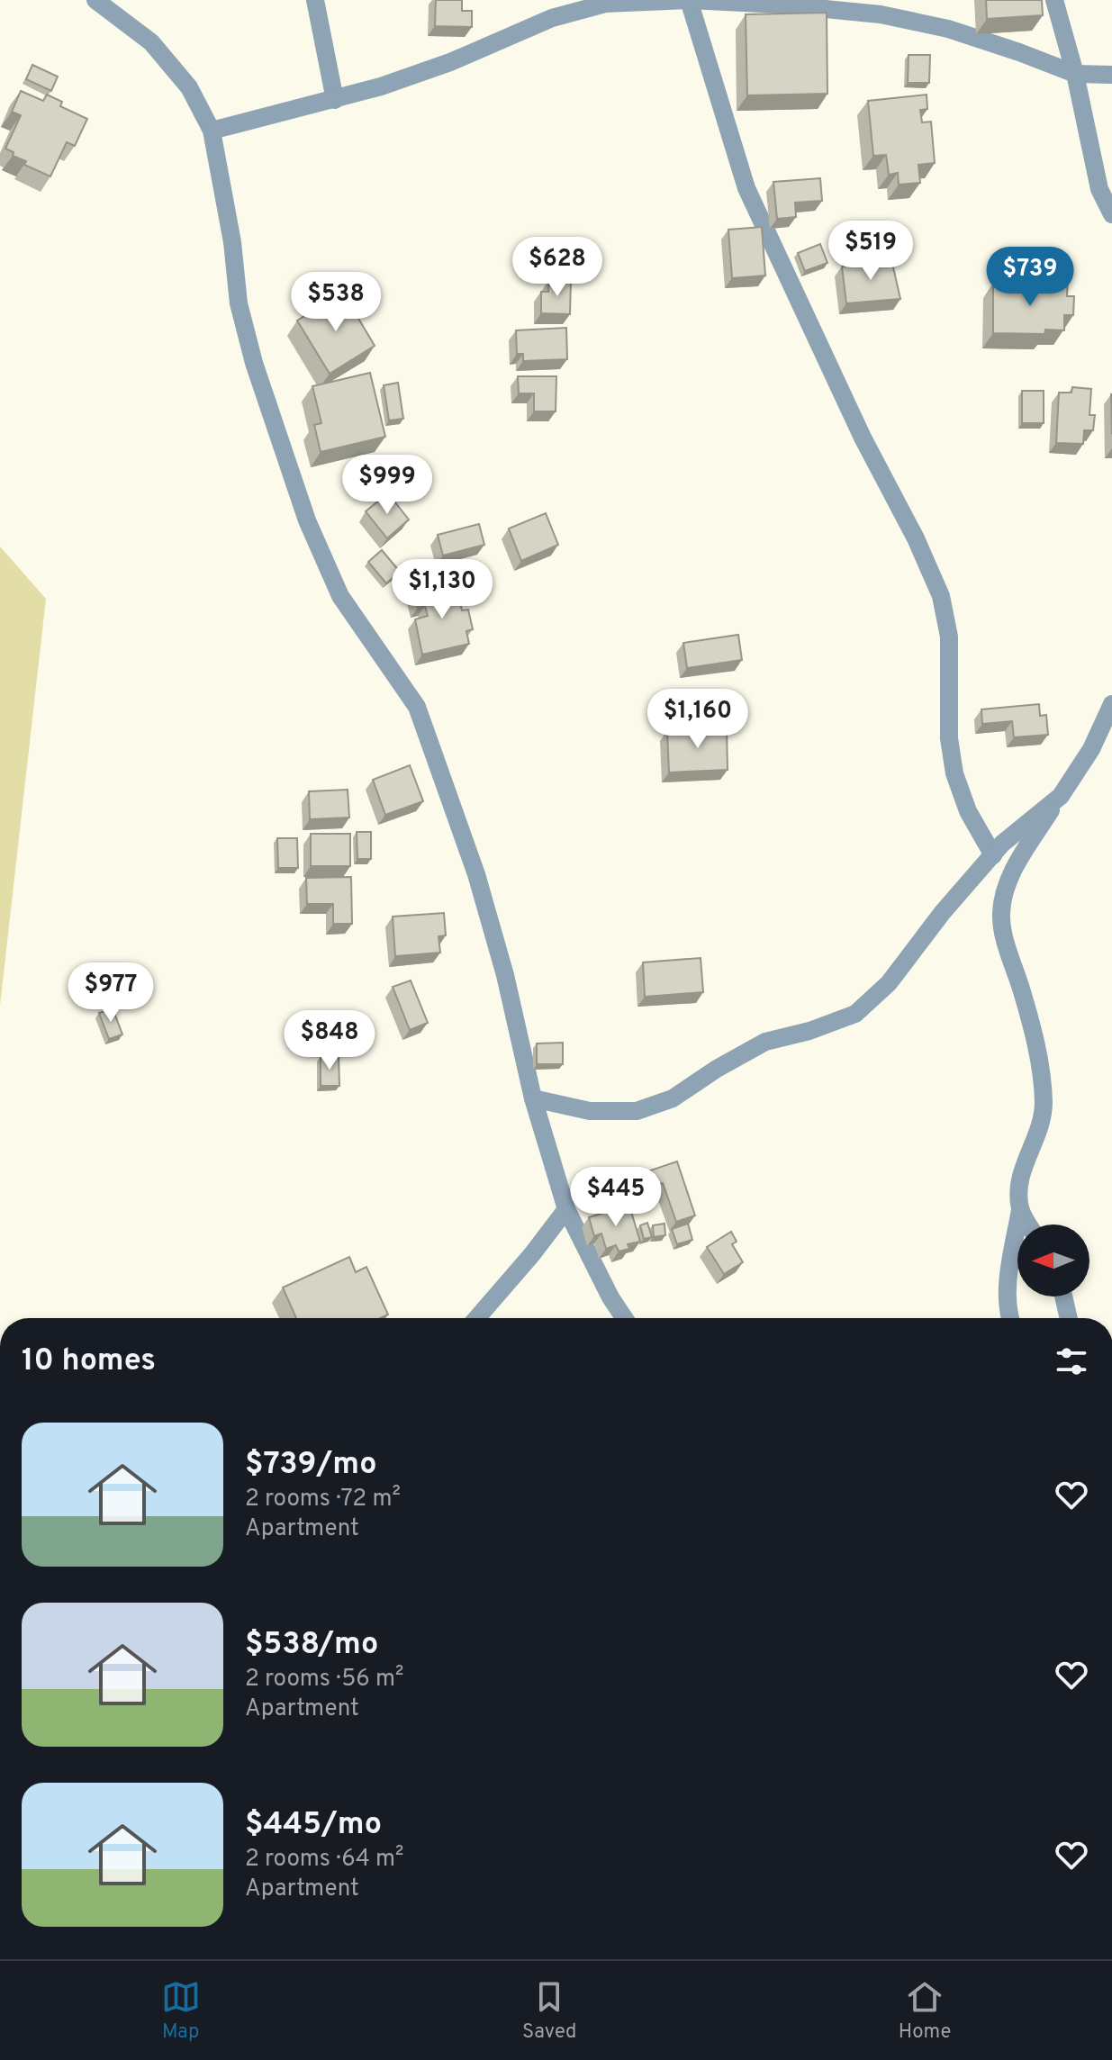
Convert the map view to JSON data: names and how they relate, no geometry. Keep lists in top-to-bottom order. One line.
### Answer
{"north":"left","page":{"price":["$519","$628","$739","$538","$999","$1,130","$1,160","$977","$848","$445"],"heading":"10 homes","list":[{"name":"$739/mo","note":"2 rooms · 72 m² · Apartment"},{"name":"$538/mo","note":"2 rooms · 56 m² · Apartment"},{"name":"$445/mo","note":"2 rooms · 64 m² · Apartment"}],"tabs":["Map","Saved","Home"]}}
